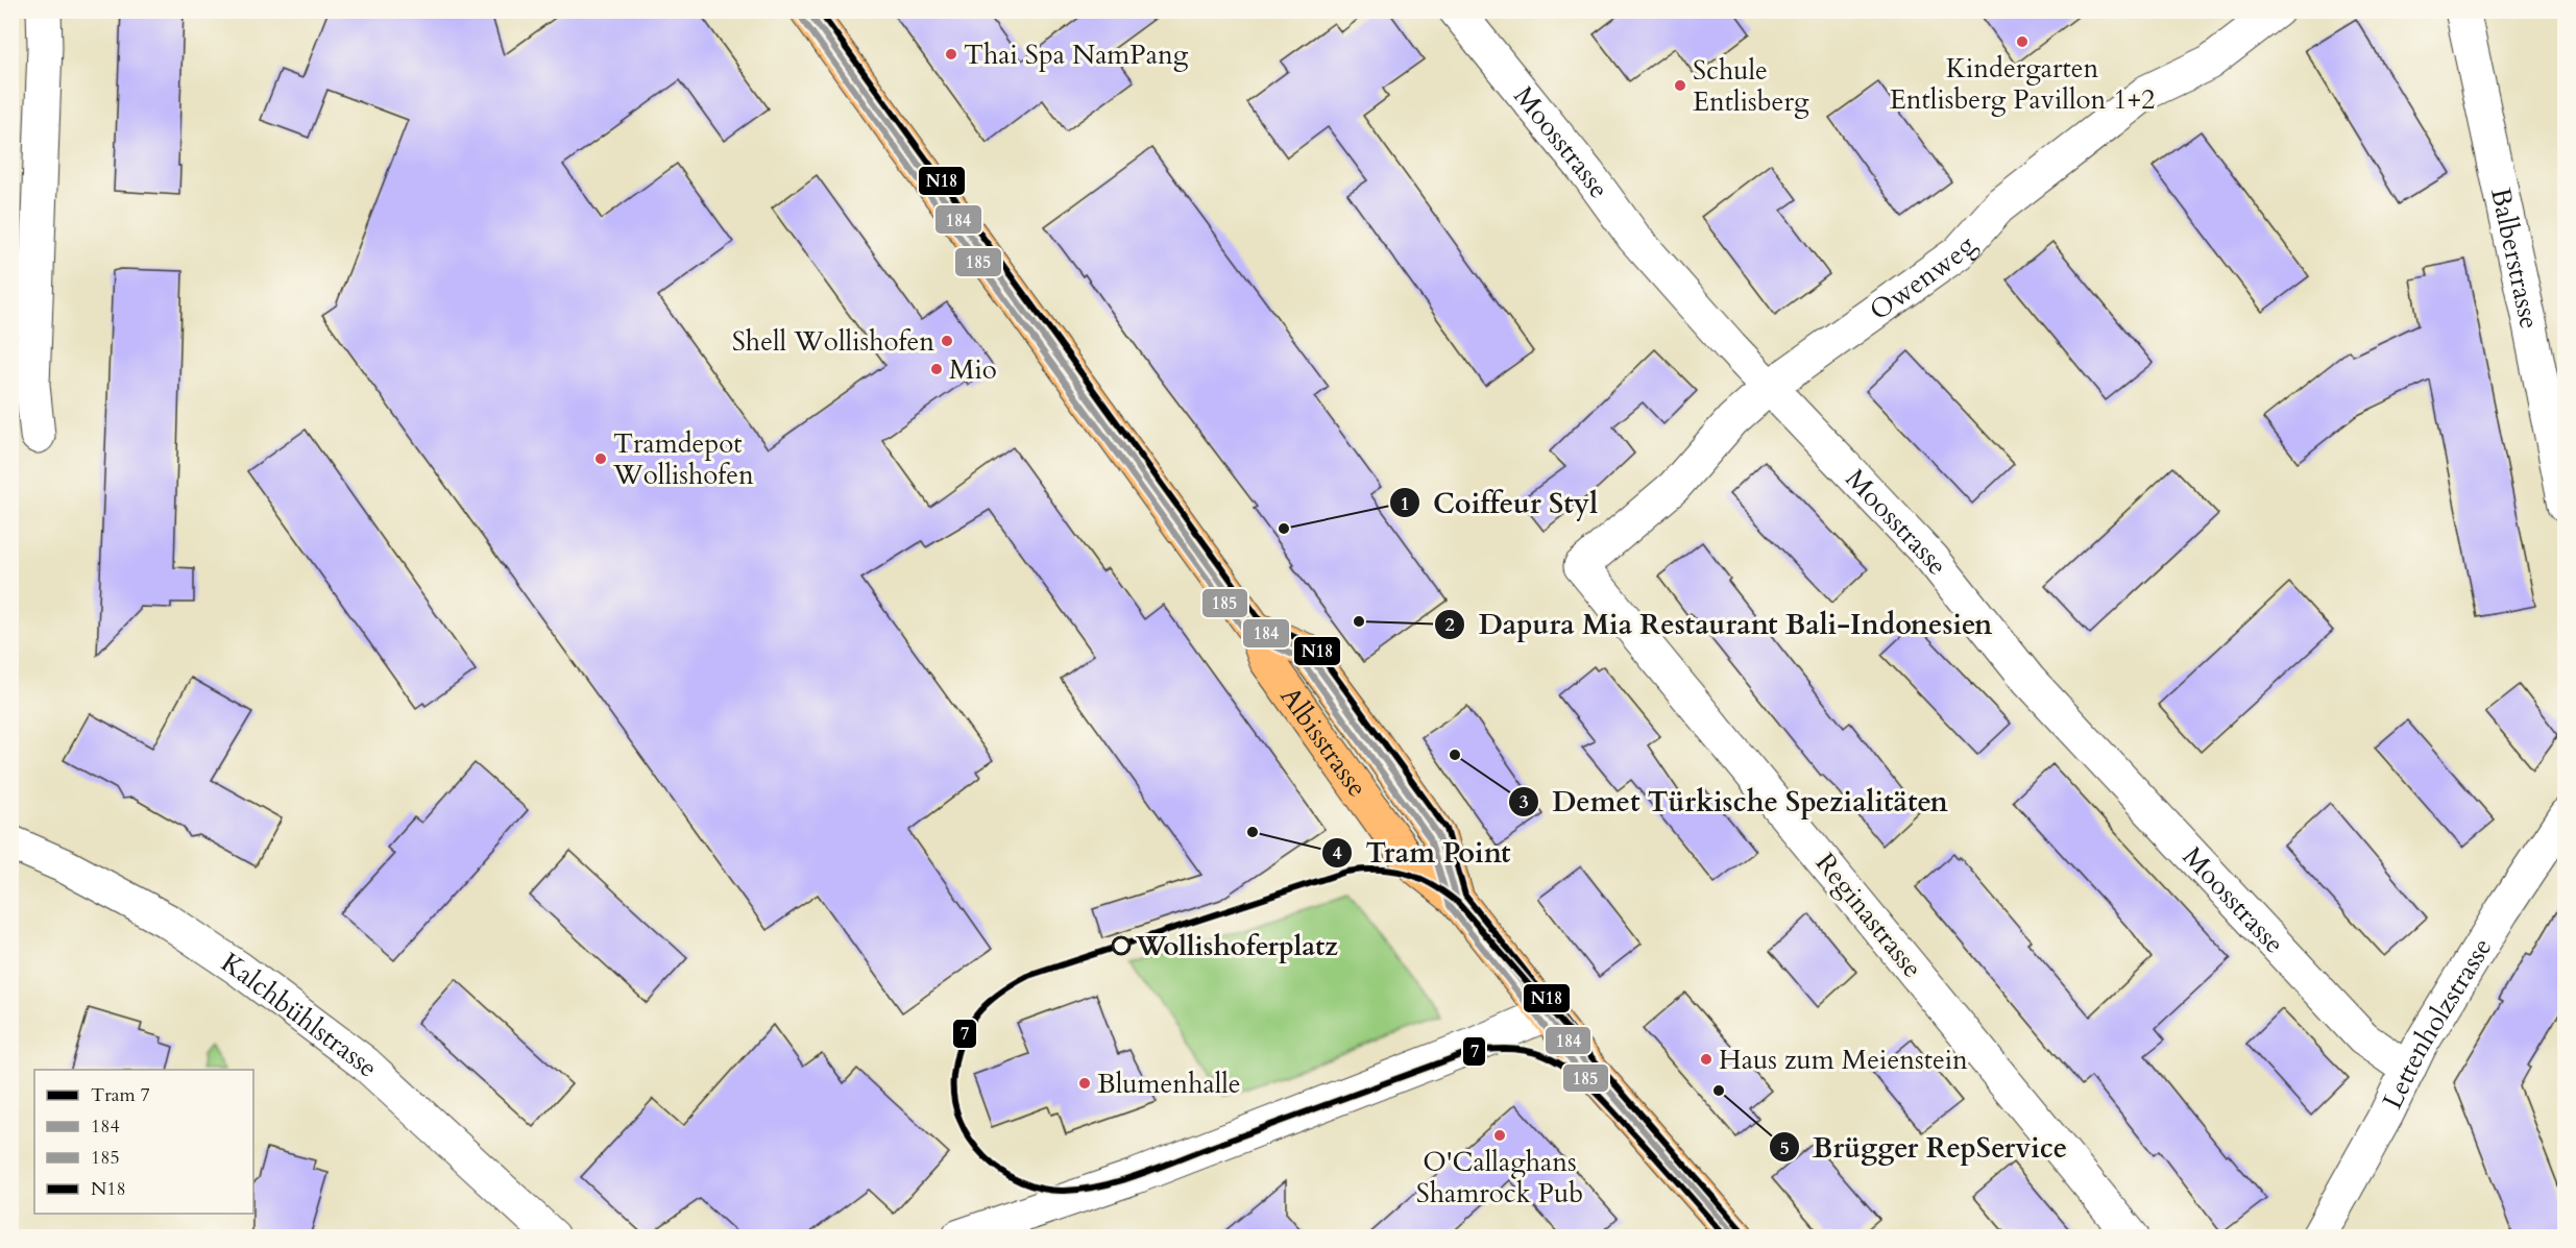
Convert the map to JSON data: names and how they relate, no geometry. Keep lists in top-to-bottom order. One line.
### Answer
{"streets":{"main road":["Albisstrasse"],"street":["Moosstrasse","Balberstrasse","Owenweg","Reginastrasse","Kalchbühlstrasse","Lettenholzstrasse"]},"crossings":[["Moosstrasse","Owenweg"],["Moosstrasse","Lettenholzstrasse"],["Owenweg","Reginastrasse"]],"places":["Kindergarten Entlisberg Pavillon 1+2","Thai Spa NamPang","Schule Entlisberg","Shell Wollishofen","Mio","Tramdepot Wollishofen","Coiffeur Styl","Dapura Mia Restaurant Bali-Indonesien","Demet Türkische Spezialitäten","Tram Point","Wollishoferplatz","Haus zum Meienstein","Blumenhalle","Brügger RepService","O'Callaghans Shamrock Pub"],"lines":["transit line 184","transit line N18","transit line 185","tram line 7"],"legend":["Tram 7","184","185","N18"]}
